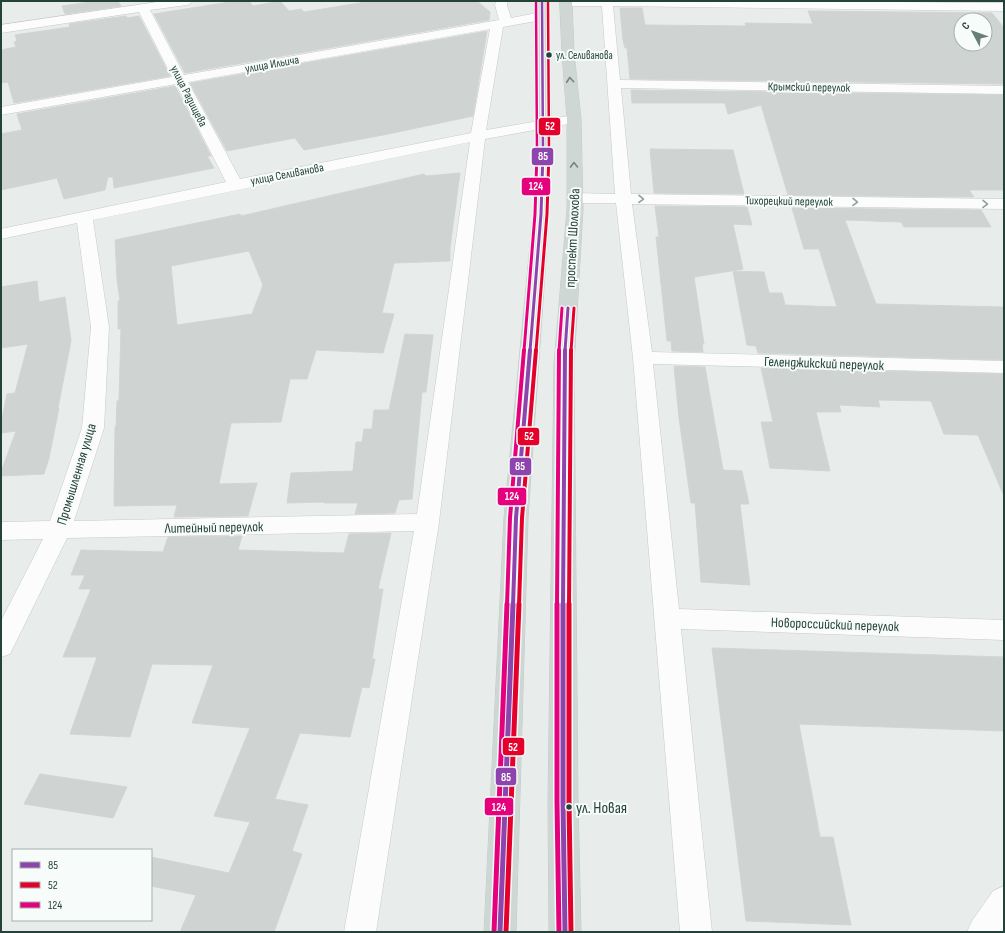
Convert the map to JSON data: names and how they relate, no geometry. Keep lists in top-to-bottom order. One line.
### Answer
{"streets":{"main road":["проспект Шолохова"],"street":["улица Ильича","Крымский переулок","улица Радищева","улица Селиванова","Тихорецкий переулок","Геленджикский переулок","Промышленная улица","Литейный переулок","Новороссийский переулок"]},"crossings":[["улица Ильича","улица Радищева"],["улица Радищева","улица Селиванова"],["улица Селиванова","проспект Шолохова"],["улица Селиванова","Промышленная улица"],["Тихорецкий переулок","проспект Шолохова"],["Промышленная улица","Литейный переулок"]],"places":["ул. Селиванова","ул. Новая"],"lines":["transit line 85","transit line 52","transit line 124"],"legend":["85","52","124"],"north":"top left"}
